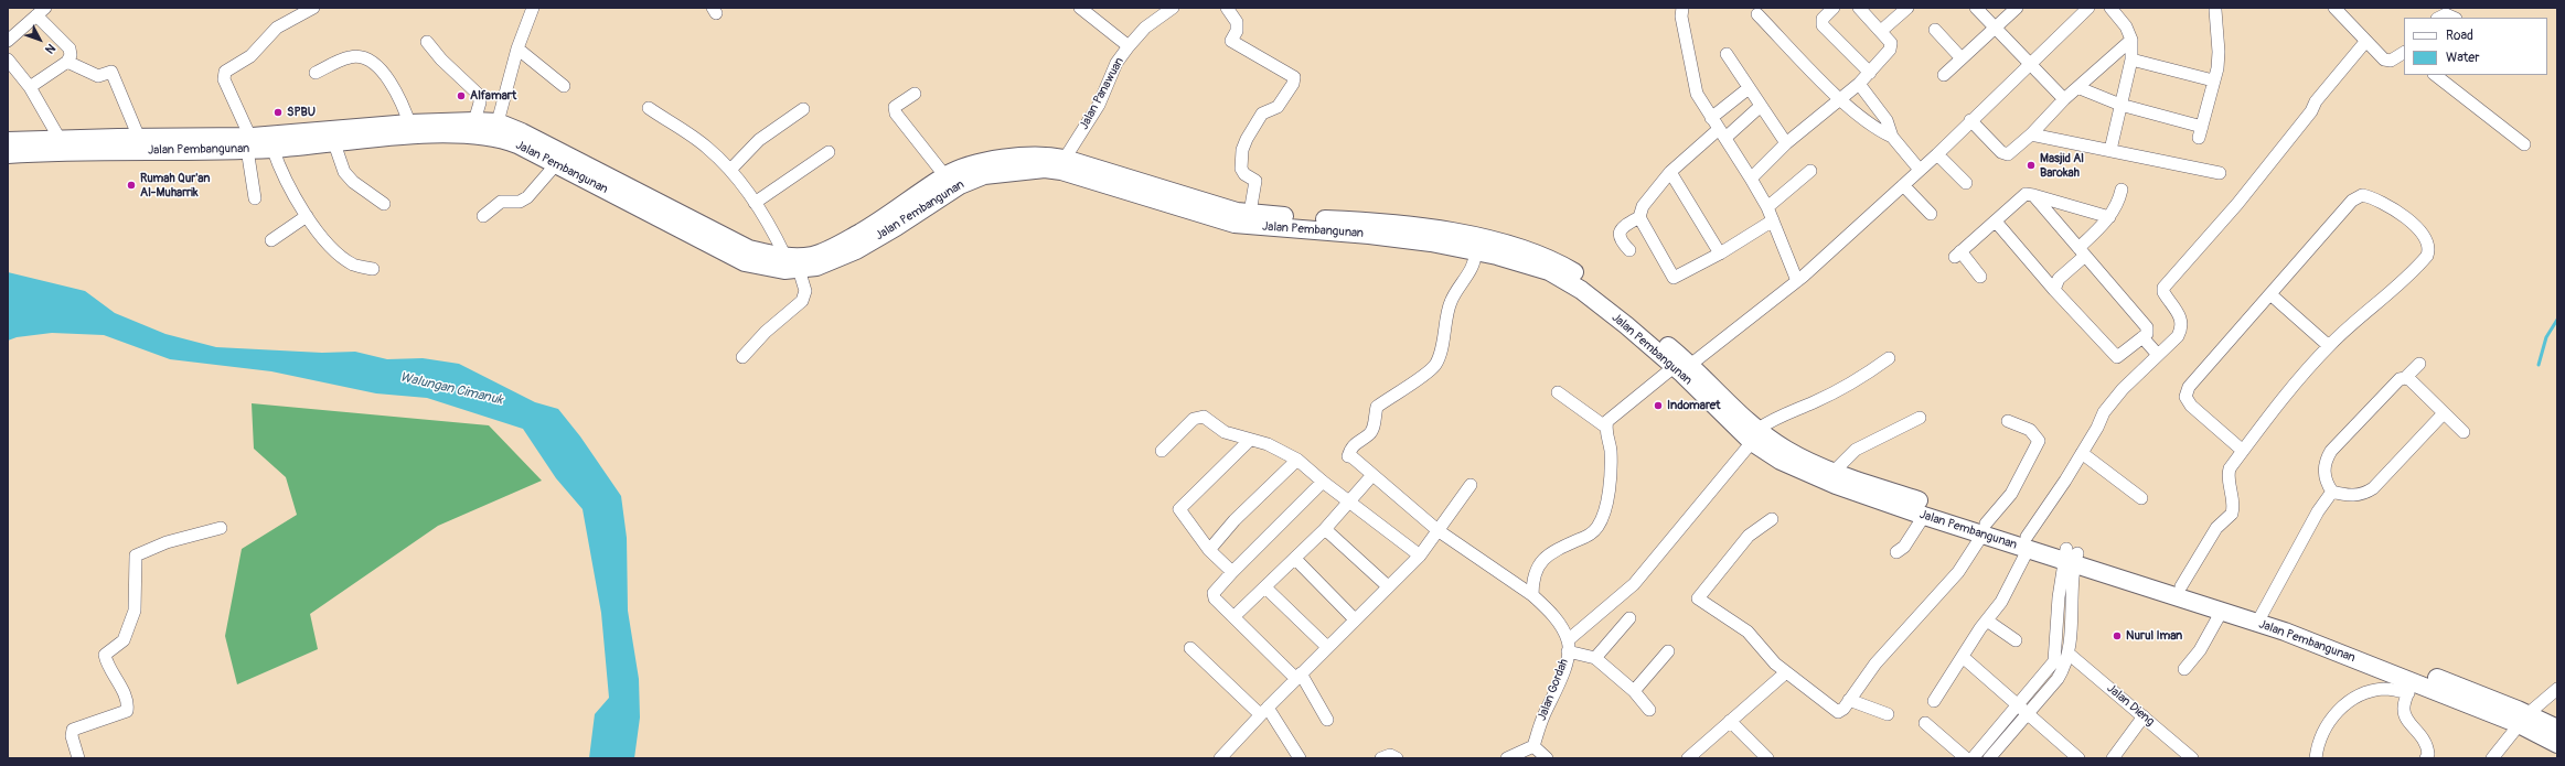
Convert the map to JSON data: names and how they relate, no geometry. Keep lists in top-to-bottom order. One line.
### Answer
{"streets":{"main road":["Jalan Pembangunan"],"street":["Jalan Panawuan","Jalan Gordah","Jalan Dieng"]},"crossings":[["Jalan Panawuan","Jalan Pembangunan"]],"water":["Walungan Cimanuk"],"places":["Alfamart","SPBU","Masjid Al Barokah","Rumah Qur'an Al-Muharrik","Indomaret","Nurul Iman"],"legend":["Road","Water"],"north":"bottom right"}
